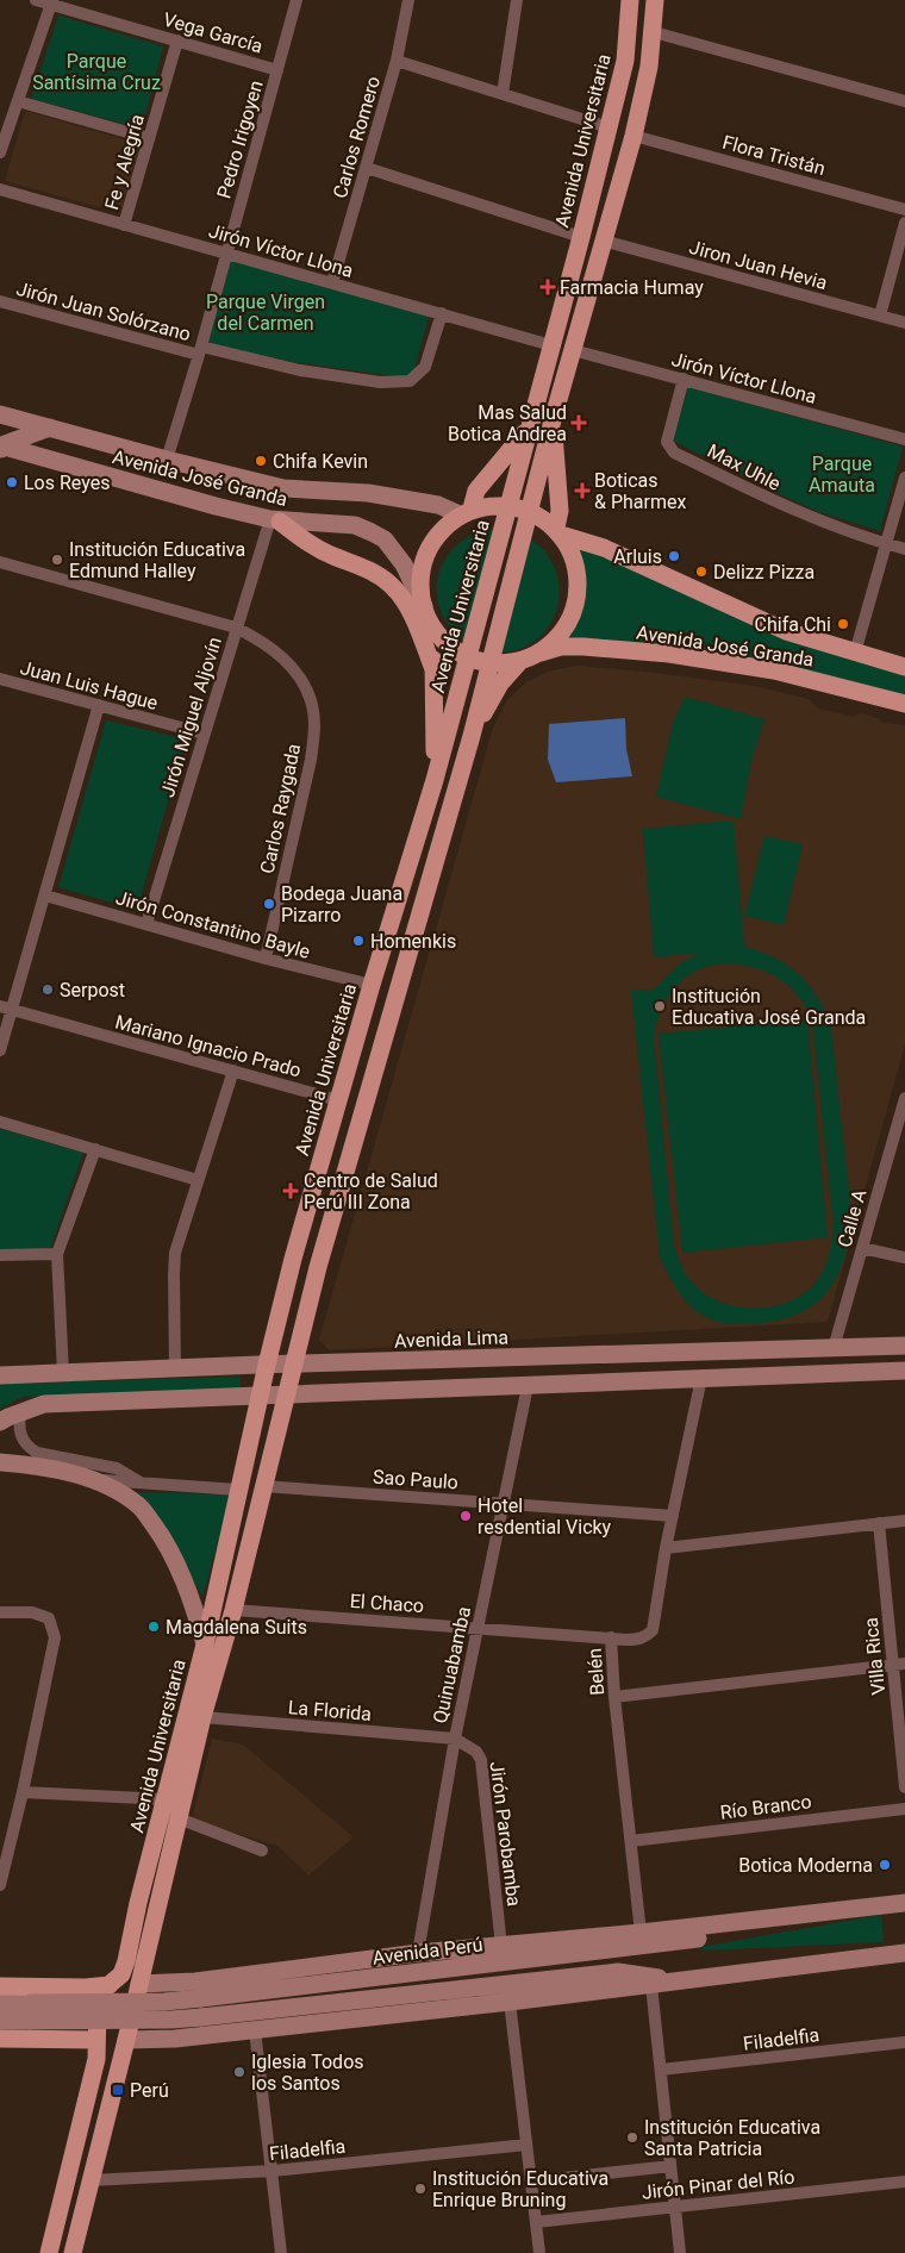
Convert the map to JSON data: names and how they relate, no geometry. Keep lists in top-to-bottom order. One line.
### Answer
{"streets":{"main road":["Avenida Universitaria","Avenida José Granda","Avenida Lima","Avenida Perú"],"street":["Vega García","Carlos Romero","Pedro Irigoyen","Flora Tristán","Fe y Alegría","Jirón Víctor Llona","Jiron Juan Hevia","Jirón Juan Solórzano","Max Uhle","Juan Luis Hague","Jirón Miguel Aljovín","Carlos Raygada","Jirón Constantino Bayle","Mariano Ignacio Prado","Calle A","Sao Paulo","El Chaco","Villa Rica","Quinuabamba","Belén","La Florida","Río Branco","Jirón Parobamba","Filadelfia","Jirón Pinar del Río"]},"crossings":[["Vega García","Pedro Irigoyen"],["Vega García","Fe y Alegría"],["Carlos Romero","Jirón Víctor Llona"],["Pedro Irigoyen","Jirón Víctor Llona"],["Pedro Irigoyen","Jirón Juan Solórzano"],["Pedro Irigoyen","Avenida José Granda"],["Avenida Universitaria","Flora Tristán"],["Avenida Universitaria","Jirón Víctor Llona"],["Avenida Universitaria","Jiron Juan Hevia"],["Avenida Universitaria","Avenida José Granda"],["Avenida Universitaria","Jirón Constantino Bayle"],["Avenida Universitaria","Mariano Ignacio Prado"],["Avenida Universitaria","Avenida Lima"],["Avenida Universitaria","Sao Paulo"],["Avenida Universitaria","El Chaco"],["Avenida Universitaria","La Florida"],["Avenida Universitaria","Avenida Perú"],["Avenida Universitaria","Filadelfia"],["Fe y Alegría","Jirón Víctor Llona"],["Jirón Víctor Llona","Jirón Juan Solórzano"],["Jirón Víctor Llona","Max Uhle"],["Avenida José Granda","Jirón Miguel Aljovín"],["Juan Luis Hague","Jirón Miguel Aljovín"],["Jirón Miguel Aljovín","Carlos Raygada"],["Jirón Miguel Aljovín","Jirón Constantino Bayle"],["Carlos Raygada","Jirón Constantino Bayle"],["Calle A","Avenida Lima"],["Sao Paulo","Quinuabamba"],["Sao Paulo","Belén"],["El Chaco","Quinuabamba"],["El Chaco","Belén"],["Quinuabamba","La Florida"],["Quinuabamba","Jirón Parobamba"],["Quinuabamba","Avenida Perú"],["Belén","Río Branco"],["Belén","Avenida Perú"],["La Florida","Jirón Parobamba"],["Jirón Parobamba","Avenida Perú"]],"parks":["Parque Santísima Cruz","Parque Virgen del Carmen","Parque Amauta"],"places":{"health":["Farmacia Humay","Mas Salud Botica Andrea","Boticas & Pharmex","Centro de Salud Perú III Zona"],"other":["Chifa Kevin","Los Reyes","Arluis","Institución Educativa Edmund Halley","Delizz Pizza","Chifa Chi","Bodega Juana Pizarro","Homenkis","Serpost","Institución Educativa José Granda","Hotel resdential Vicky","Magdalena Suits","Botica Moderna","Iglesia Todos los Santos","Institución Educativa Santa Patricia","Institución Educativa Enrique Bruning"],"transit":["Perú"]}}
